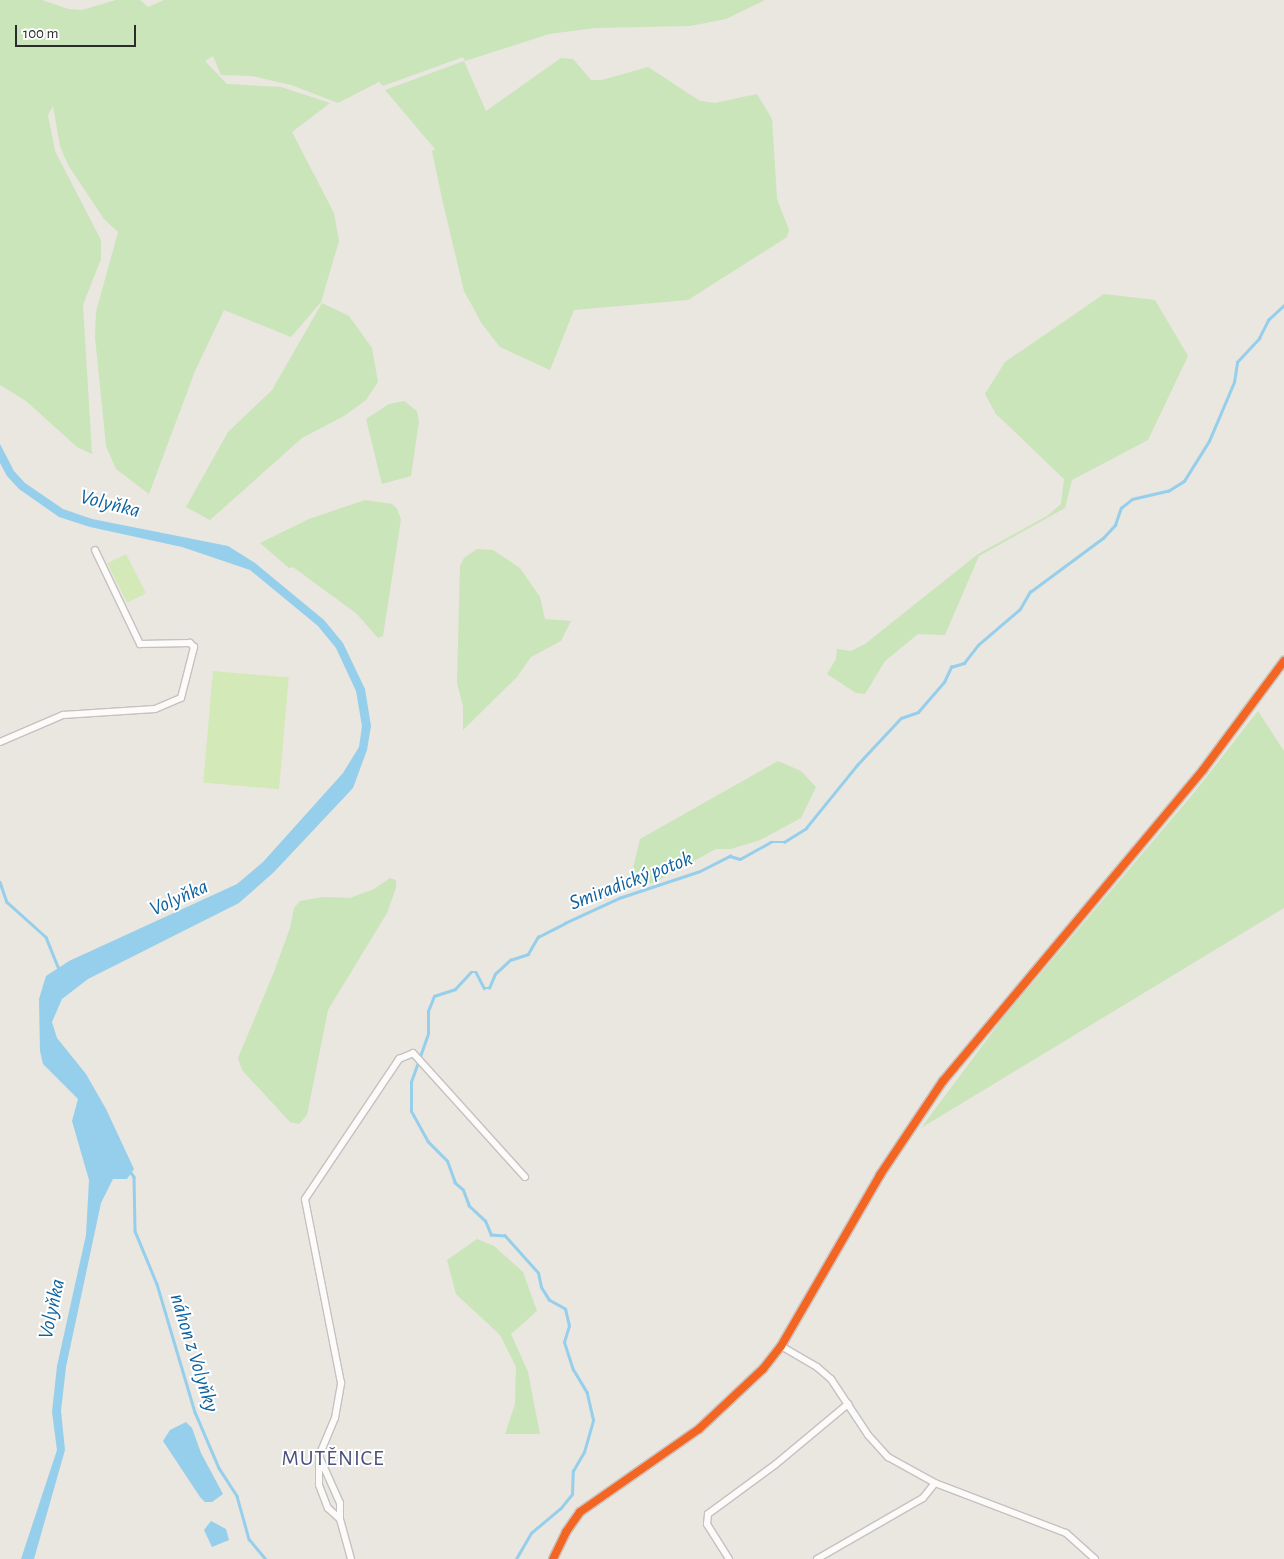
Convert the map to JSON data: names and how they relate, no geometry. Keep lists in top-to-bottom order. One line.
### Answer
{"districts":["MUTĚNICE"],"water":["Volyňka","Smiradický potok","náhon z Volyňky"],"scale_bar":"100 m"}
